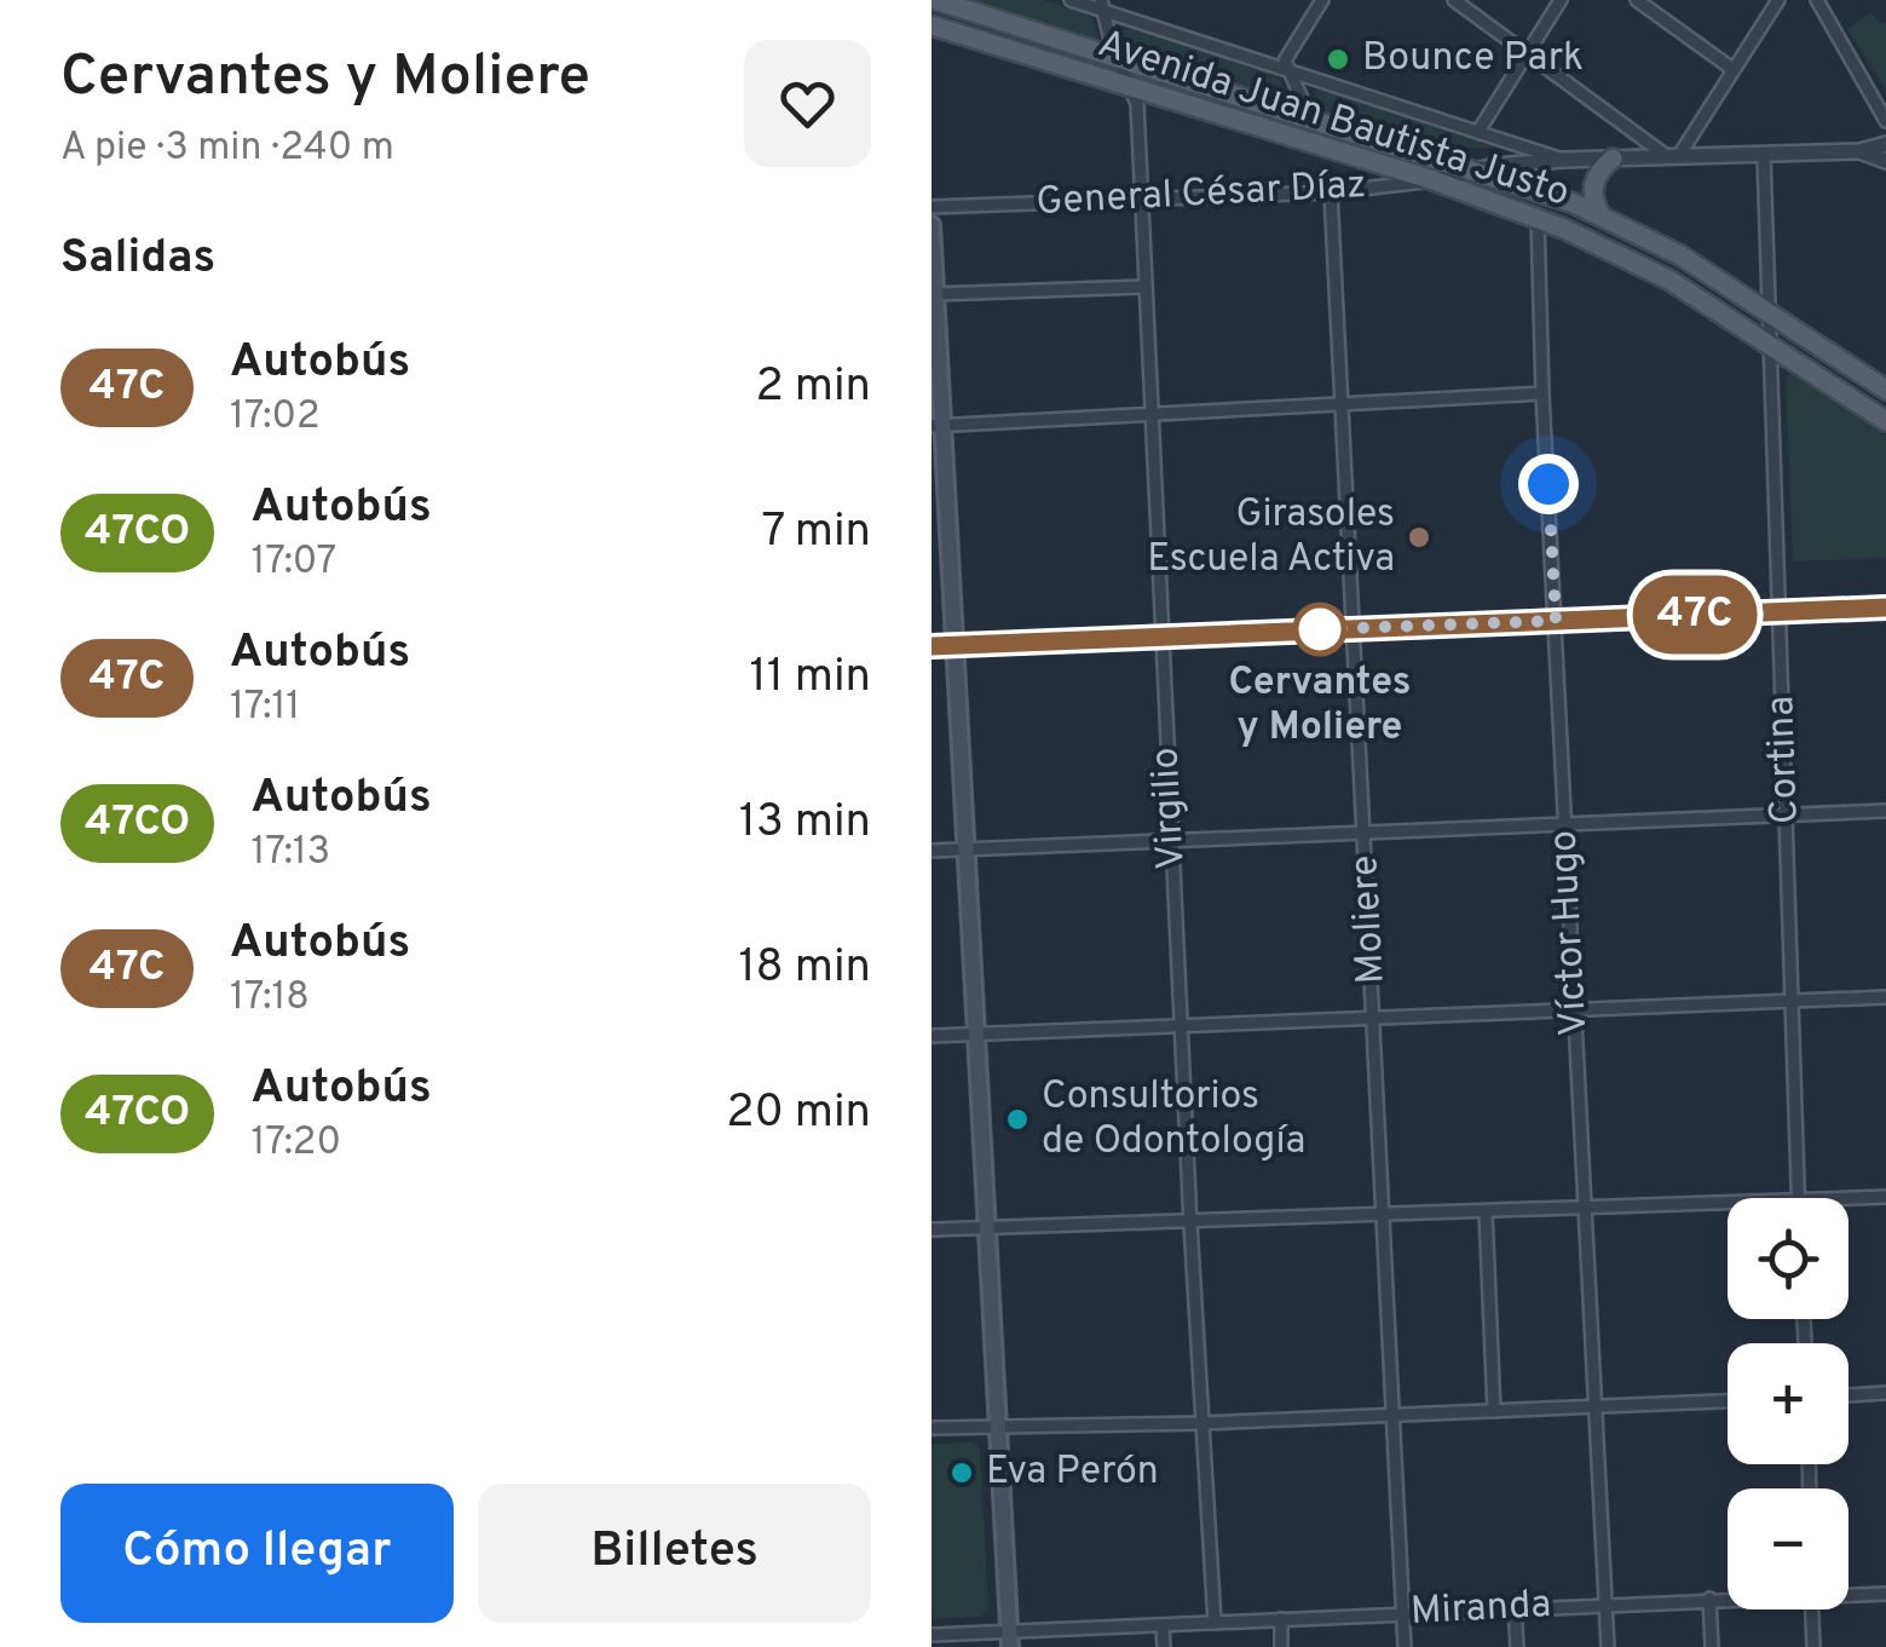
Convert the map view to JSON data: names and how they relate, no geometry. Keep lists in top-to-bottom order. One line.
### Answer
{"streets":{"main road":["Avenida Juan Bautista Justo"],"street":["General César Díaz","Cortina","Virgilio","Moliere","Víctor Hugo","Miranda"]},"crossings":[["Avenida Juan Bautista Justo","General César Díaz"],["Avenida Juan Bautista Justo","Cortina"],["Avenida Juan Bautista Justo","Virgilio"],["Avenida Juan Bautista Justo","Víctor Hugo"],["General César Díaz","Cortina"],["General César Díaz","Virgilio"],["General César Díaz","Moliere"],["Virgilio","Miranda"],["Moliere","Miranda"],["Víctor Hugo","Miranda"]],"places":["Bounce Park","Girasoles Escuela Activa","Cervantes y Moliere","Consultorios de Odontología","Eva Perón"],"lines":["bus line 47C"],"page":{"heading":[["Cervantes y Moliere","A pie · 3 min · 240 m"],"Salidas"],"on_map":"47C","list":[{"mark":"47C","name":"Autobús","note":"17:02","value":"2 min"},{"mark":"47CO","name":"Autobús","note":"17:07","value":"7 min"},{"mark":"47C","name":"Autobús","note":"17:11","value":"11 min"},{"mark":"47CO","name":"Autobús","note":"17:13","value":"13 min"},{"mark":"47C","name":"Autobús","note":"17:18","value":"18 min"},{"mark":"47CO","name":"Autobús","note":"17:20","value":"20 min"}],"map_buttons":["+","−"],"buttons":["Cómo llegar","Billetes"]}}
